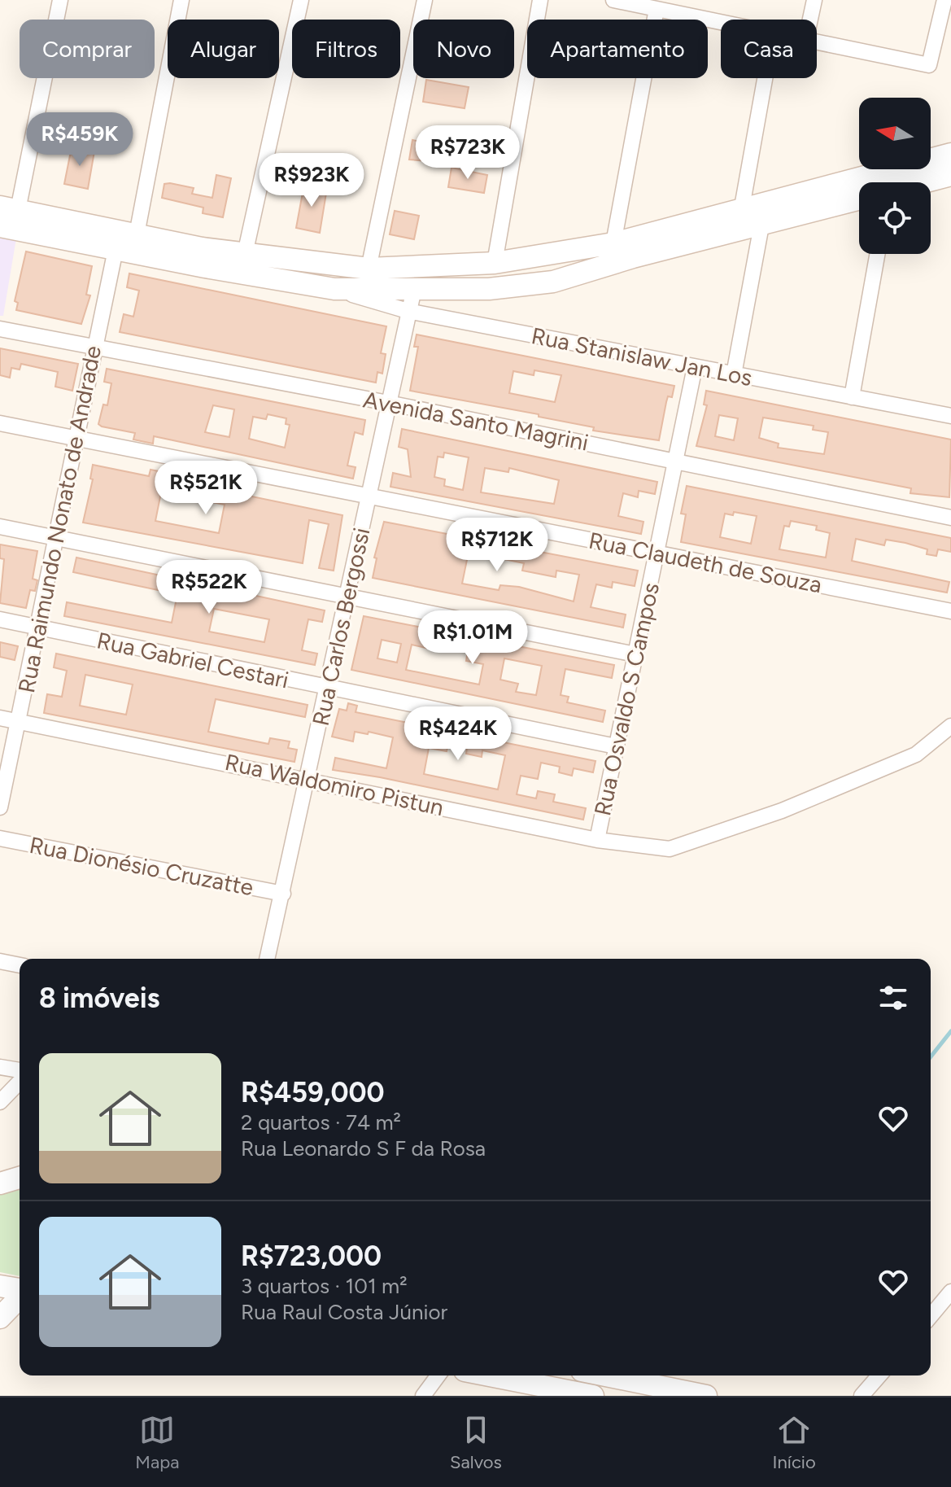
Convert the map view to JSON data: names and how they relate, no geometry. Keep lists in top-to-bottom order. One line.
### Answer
{"streets":{"street":["Rua Stanislaw Jan Los","Avenida Santo Magrini","Rua Raimundo Nonato de Andrade","Rua Claudeth de Souza","Rua Carlos Bergossi","Rua Gabriel Cestari","Rua Osvaldo S Campos","Rua Waldomiro Pistun","Rua Dionésio Cruzatte"]},"crossings":[["Rua Stanislaw Jan Los","Rua Carlos Bergossi"],["Rua Stanislaw Jan Los","Rua Osvaldo S Campos"],["Avenida Santo Magrini","Rua Raimundo Nonato de Andrade"],["Avenida Santo Magrini","Rua Carlos Bergossi"],["Avenida Santo Magrini","Rua Osvaldo S Campos"],["Rua Raimundo Nonato de Andrade","Rua Claudeth de Souza"],["Rua Raimundo Nonato de Andrade","Rua Gabriel Cestari"],["Rua Raimundo Nonato de Andrade","Rua Waldomiro Pistun"],["Rua Claudeth de Souza","Rua Carlos Bergossi"],["Rua Claudeth de Souza","Rua Osvaldo S Campos"],["Rua Carlos Bergossi","Rua Gabriel Cestari"],["Rua Carlos Bergossi","Rua Waldomiro Pistun"],["Rua Carlos Bergossi","Rua Dionésio Cruzatte"],["Rua Gabriel Cestari","Rua Osvaldo S Campos"],["Rua Osvaldo S Campos","Rua Waldomiro Pistun"]],"north":"left","page":{"chip":["Comprar","Alugar","Filtros","Novo","Apartamento","Casa"],"price":["R$459K","R$723K","R$923K","R$521K","R$712K","R$522K","R$1.01M","R$424K"],"heading":"8 imóveis","list":[{"name":"R$459,000","note":"2 quartos · 74 m² · Rua Leonardo S F da Rosa"},{"name":"R$723,000","note":"3 quartos · 101 m² · Rua Raul Costa Júnior"}],"tabs":["Mapa","Salvos","Início"]}}
